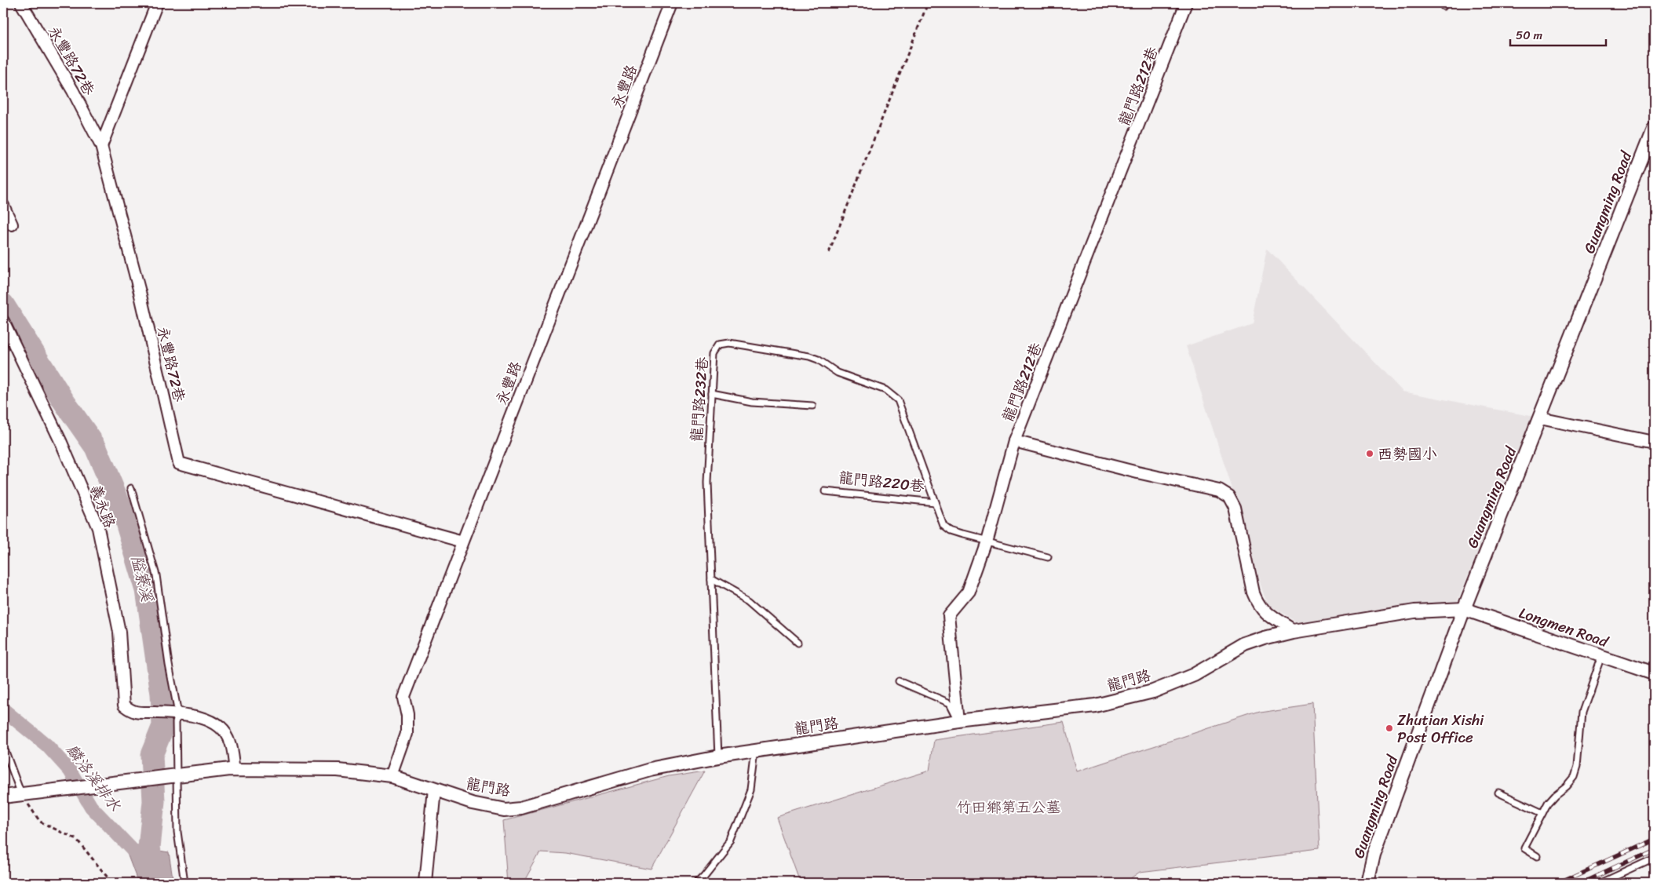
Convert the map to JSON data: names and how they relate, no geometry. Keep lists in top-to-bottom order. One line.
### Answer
{"streets":{"street":["永豐路72巷","永豐路","龍門路212巷","Guangming Road","義永路","Longmen Road","龍門路"],"lane":["龍門路232巷","龍門路220巷"]},"crossings":[["永豐路72巷","永豐路"],["永豐路","龍門路"],["龍門路212巷","龍門路"],["Guangming Road","Longmen Road"],["Guangming Road","龍門路"],["龍門路232巷","龍門路220巷"],["龍門路232巷","龍門路"],["Longmen Road","龍門路"]],"water":["隘寮溪","麟洛溪排水"],"parks":["竹田鄉第五公墓"],"places":["西勢國小","Zhutian Xishi Post Office"],"scale_bar":"50 m"}
